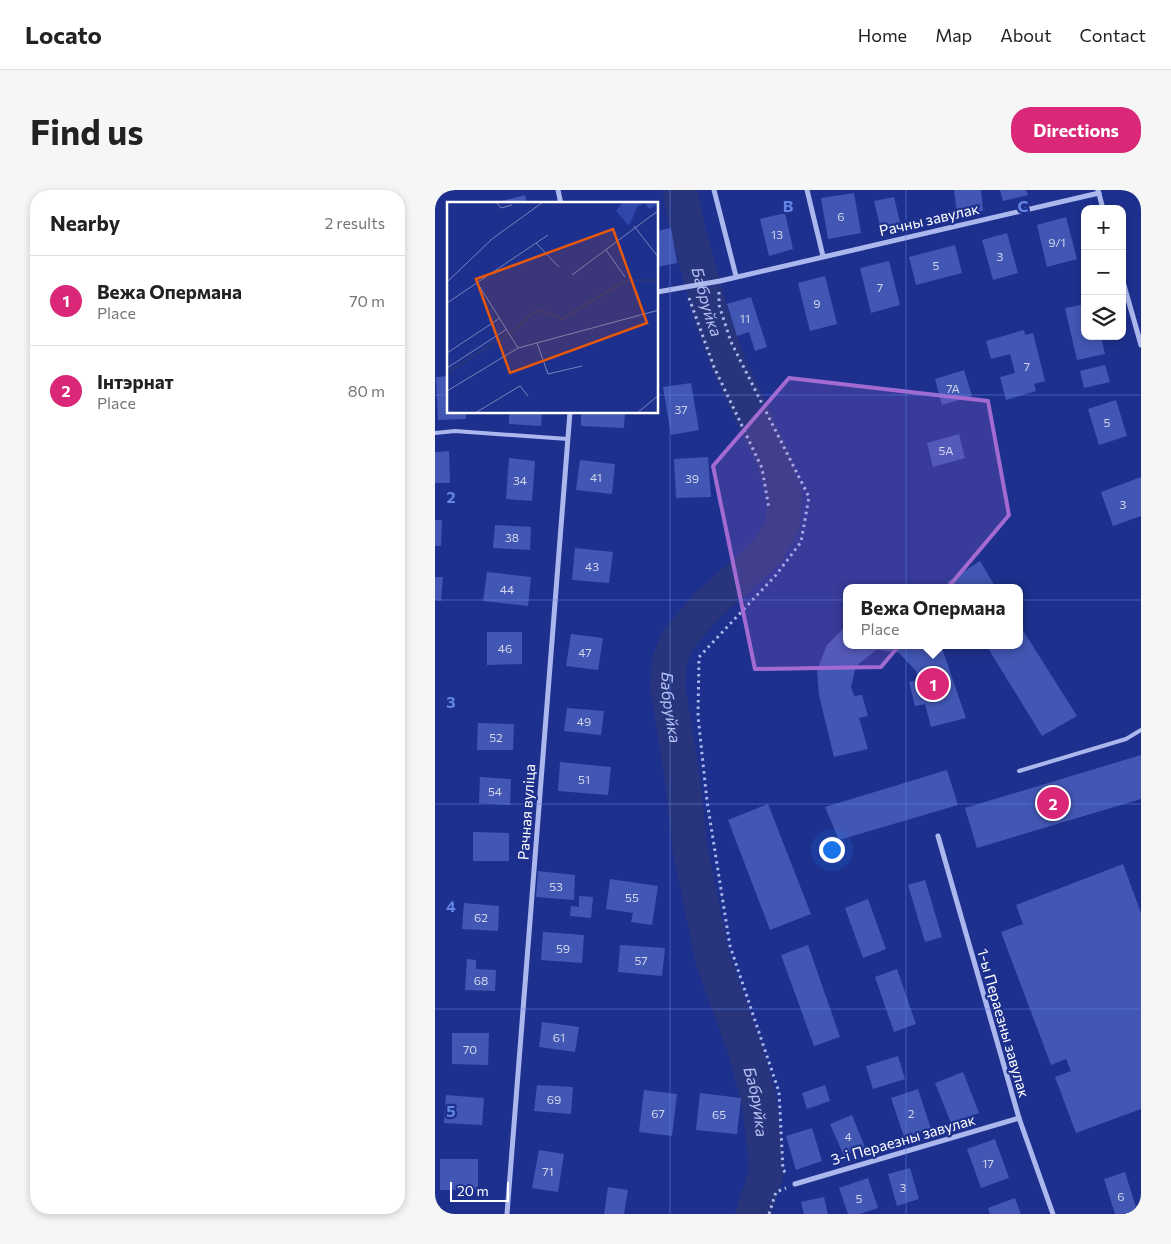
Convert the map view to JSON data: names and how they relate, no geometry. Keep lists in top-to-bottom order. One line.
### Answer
{"streets":{"street":["Рачны завулак","Рачная вуліца","1-ы Пераезны завулак","3-і Пераезны завулак"]},"crossings":[["1-ы Пераезны завулак","3-і Пераезны завулак"]],"water":["Бабруйка"],"house_numbers":["6","13","9/1","3","5","7","9","11","7","7А","37","5","5А","41","39","34","3","38","43","44","46","47","49","52","51","54","53","55","62","59","57","68","61","70","69","67","2","65","4","17","71","3","6","5"],"scale_bar":"20 m","page":{"header":"Locato","nav":["Home","Map","About","Contact"],"buttons":"Directions","title":"Find us","heading":["Nearby","2 results"],"map_buttons":["+","−"],"list":[{"mark":"1","name":"Вежа Опермана","note":"Place","value":"70 m"},{"mark":"2","name":"Інтэрнат","note":"Place","value":"80 m"}],"popup":["Вежа Опермана","Place"],"pins":["1","2"],"scale":"20 m"},"grid":{"columns":["B","C"],"rows":["2","3","4","5"]}}
